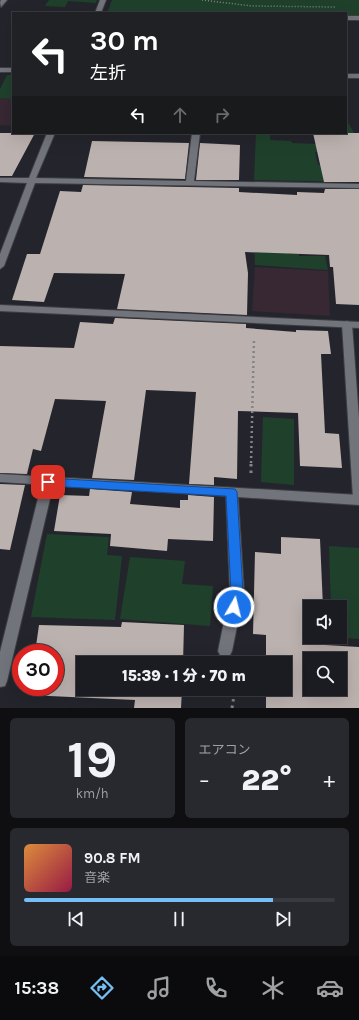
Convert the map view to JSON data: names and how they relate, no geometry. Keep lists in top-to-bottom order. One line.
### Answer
{"page":{"turn":["30 m","左折"],"limit":"30","trip":"15:39 · 1 分 · 70 m","tile":[["19","km/h"],"エアコン"],"heat":["−","22°","+"],"song":["90.8 FM","音楽"],"tabs":"15:38"}}
